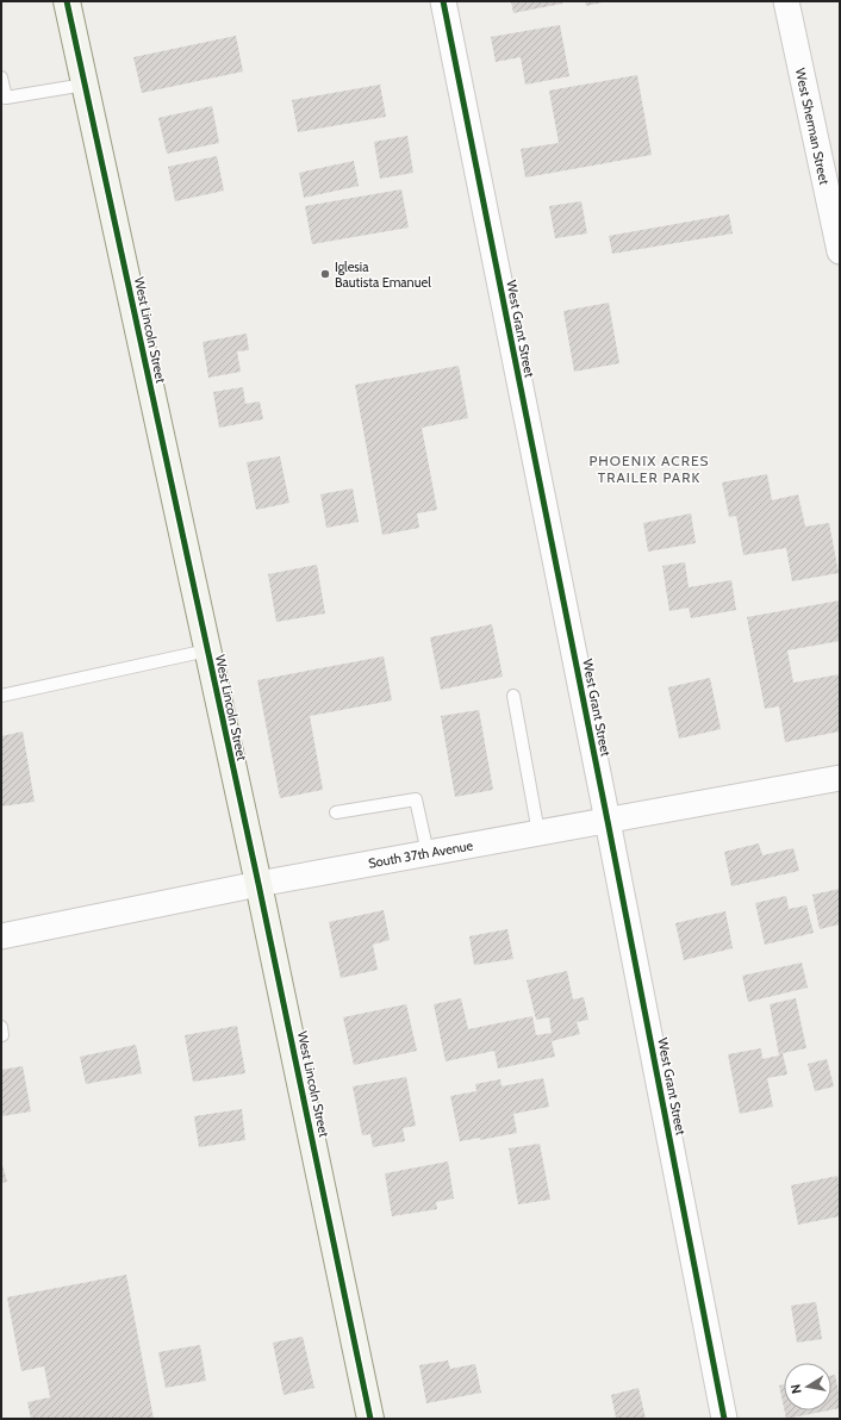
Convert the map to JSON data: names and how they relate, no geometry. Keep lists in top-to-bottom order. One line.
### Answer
{"streets":{"street":["West Sherman Street","West Grant Street","West Lincoln Street","South 37th Avenue"]},"crossings":[["West Grant Street","South 37th Avenue"],["West Lincoln Street","South 37th Avenue"]],"districts":["PHOENIX ACRES TRAILER PARK"],"places":["Iglesia Bautista Emanuel"],"north":"left"}
